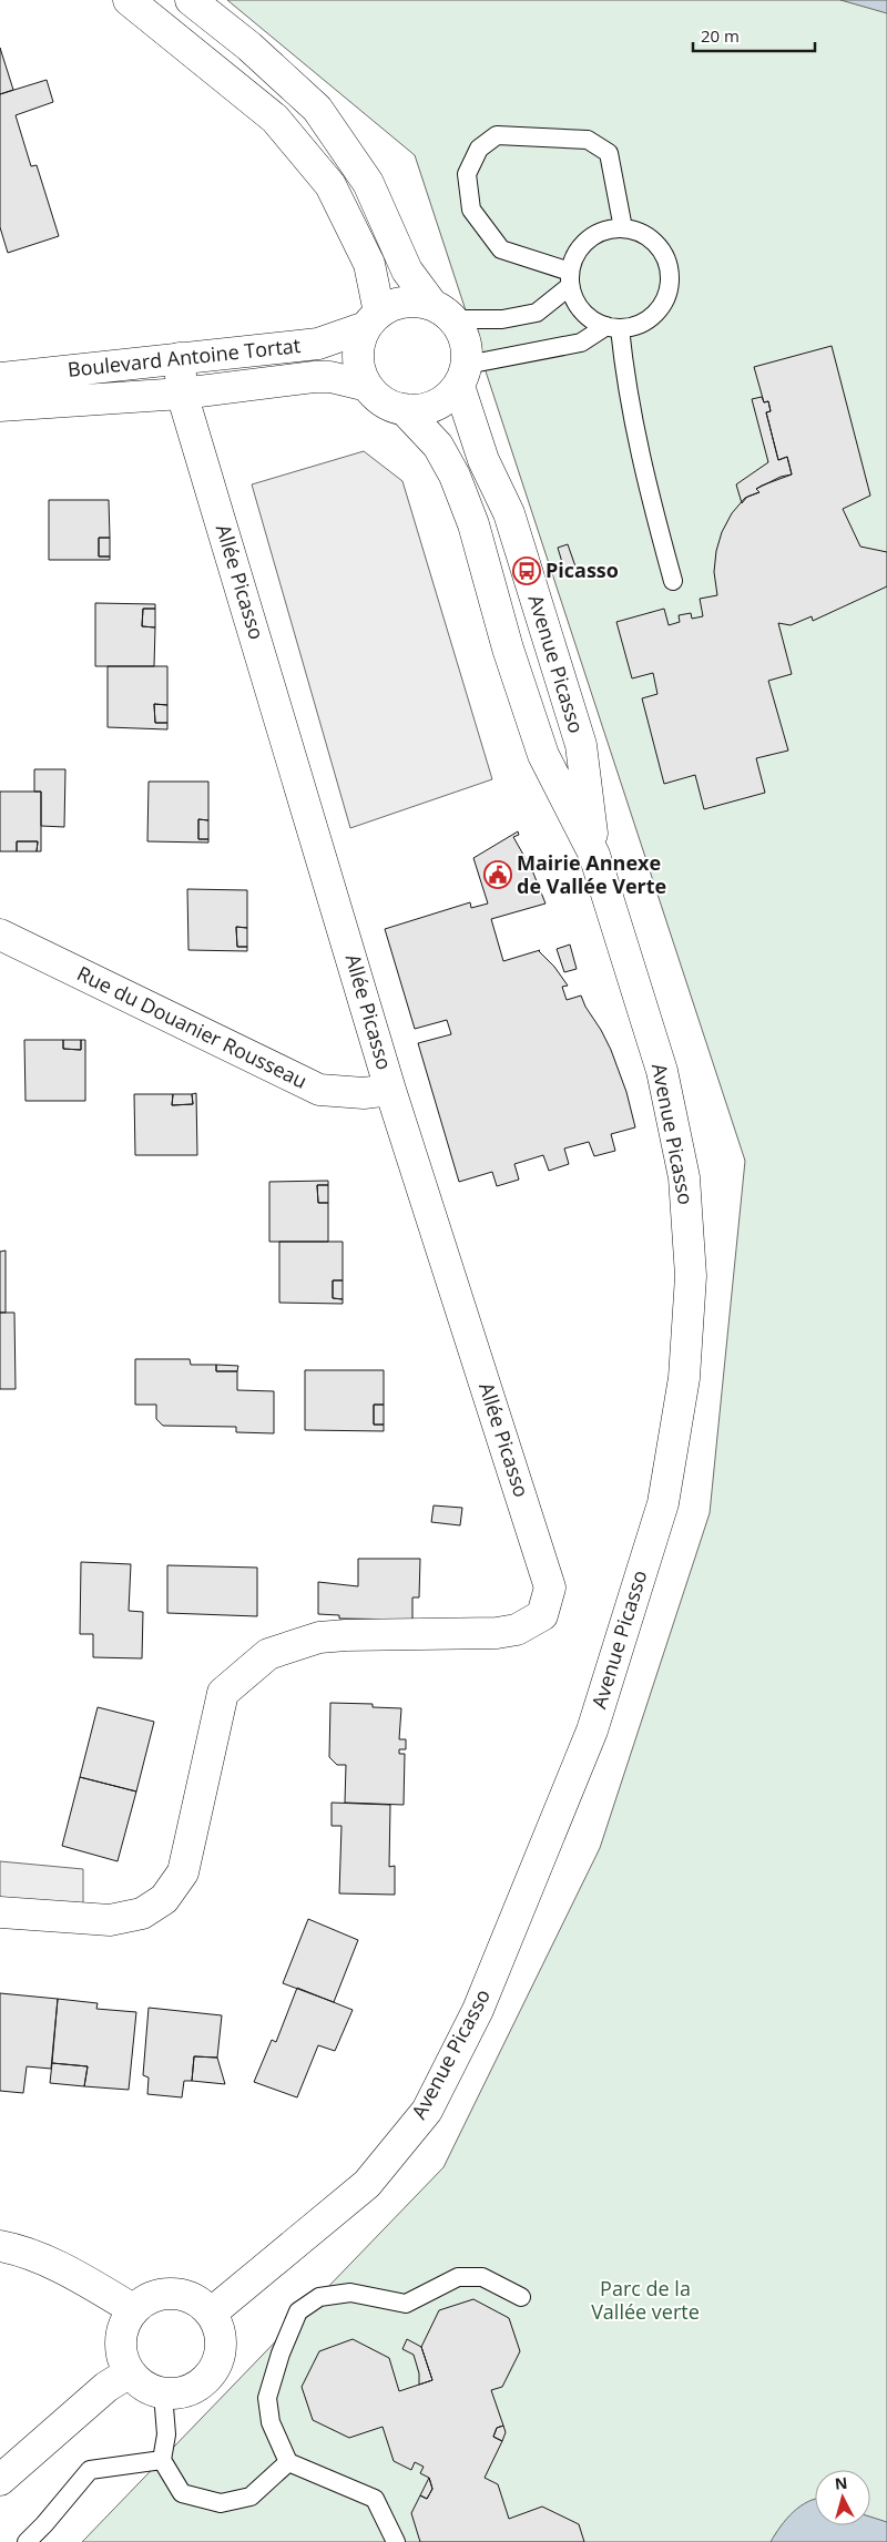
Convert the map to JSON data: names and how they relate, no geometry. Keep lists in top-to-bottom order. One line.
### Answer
{"streets":{"street":["Boulevard Antoine Tortat","Allée Picasso","Avenue Picasso","Rue du Douanier Rousseau"]},"crossings":[["Boulevard Antoine Tortat","Allée Picasso"],["Boulevard Antoine Tortat","Avenue Picasso"],["Allée Picasso","Rue du Douanier Rousseau"]],"parks":["Parc de la Vallée verte"],"places":{"bus stop":["Picasso"],"public building":["Mairie Annexe de Vallée Verte"]},"scale_bar":"20 m","north":"top"}
